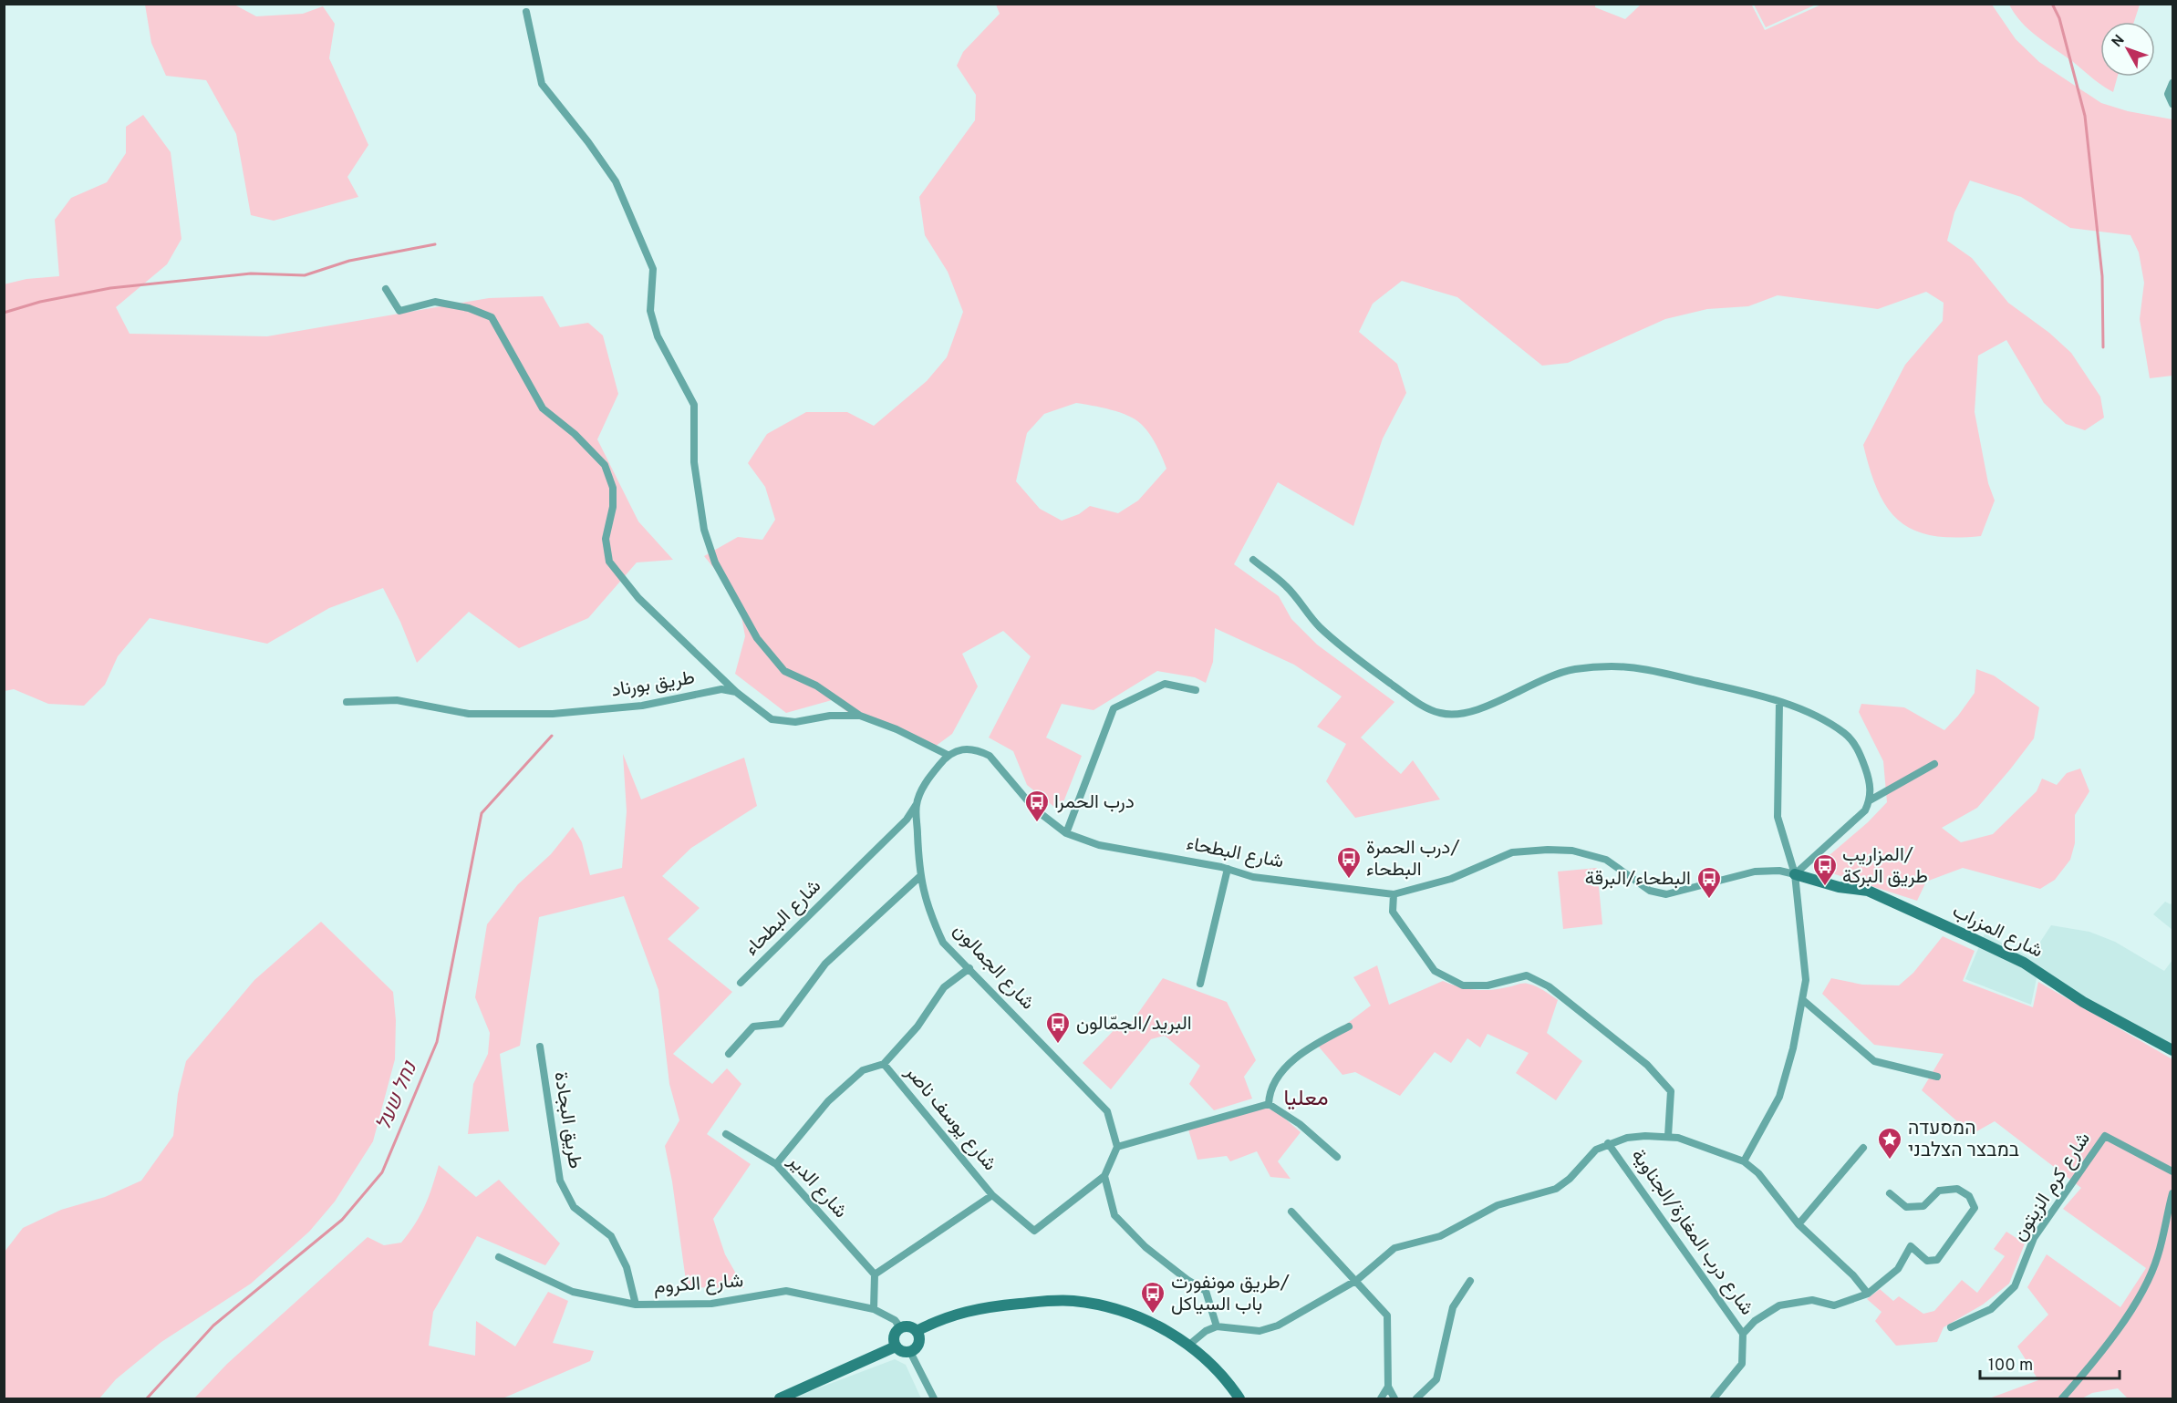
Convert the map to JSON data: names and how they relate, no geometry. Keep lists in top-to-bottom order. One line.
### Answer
{"streets":{"main road":["شارع المزراب"],"street":["طريق بورناد","شارع البطحاء","شارع الجمالون","شارع يوسف ناصر","طريق البجادة","شارع الدير","شارع كرم الزيتون","شارع درب المغارة/الجناوية","شارع الكروم"]},"crossings":[["شارع البطحاء","شارع المزراب"],["شارع البطحاء","شارع الجمالون"],["شارع الجمالون","شارع يوسف ناصر"],["شارع يوسف ناصر","شارع الدير"],["طريق البجادة","شارع الكروم"]],"districts":["معليا"],"water":["נחל שעל"],"places":{"bus stop":["درب الحمرا","درب الحمرة/ البطحاء","المزاريب/ طريق البركة","البطحاء/البرقة","البريد/الجمّالون","طريق مونفورت/ باب السياكل"],"place":["המסעדה במבצר הצלבני"]},"scale_bar":"100 m","north":"top left"}
